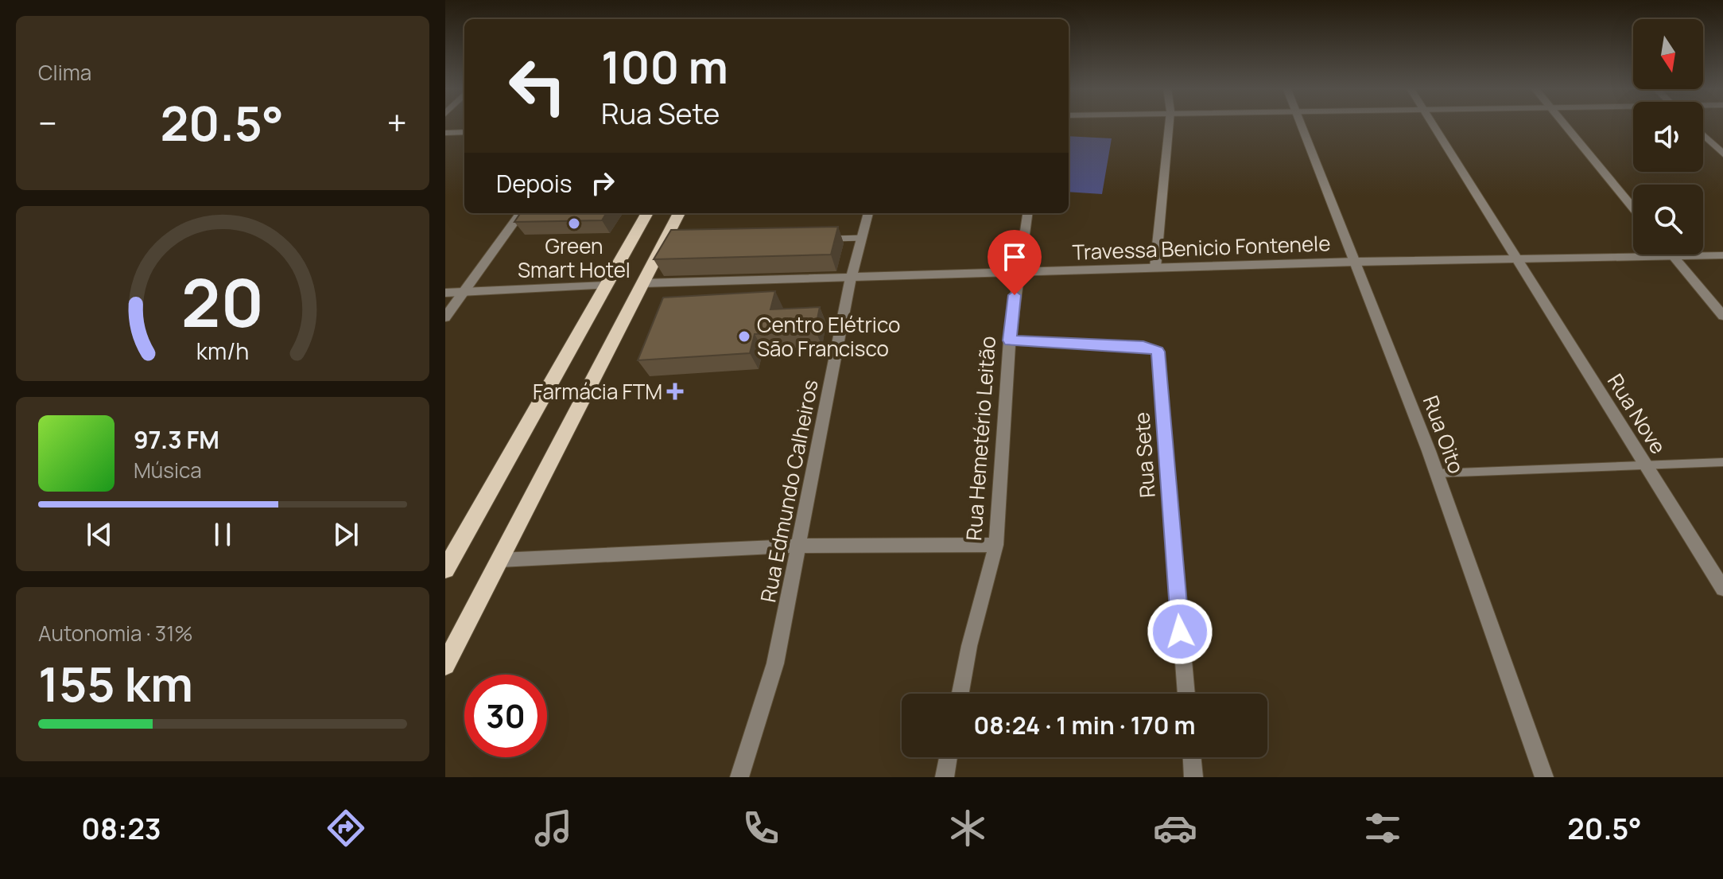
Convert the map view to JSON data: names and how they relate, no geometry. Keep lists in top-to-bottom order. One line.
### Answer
{"streets":{"street":["Travessa Benicio Fontenele","Rua Nove","Rua Oito","Rua Hemetério Leitão","Rua Sete","Rua Edmundo Calheiros"]},"crossings":[["Travessa Benicio Fontenele","Rua Nove"],["Travessa Benicio Fontenele","Rua Oito"],["Travessa Benicio Fontenele","Rua Hemetério Leitão"],["Travessa Benicio Fontenele","Rua Edmundo Calheiros"],["Rua Hemetério Leitão","Rua Sete"]],"places":{"other":["Green Smart Hotel","Centro Elétrico São Francisco"],"health":["Farmácia FTM"]},"north":"bottom","page":{"tile":["Clima",["Autonomia · 31%","155 km"]],"turn":["100 m","Rua Sete"],"heat":["−","20.5°","+"],"then":"Depois","song":["97.3 FM","Música"],"limit":"30","trip":"08:24 · 1 min · 170 m","tabs":["08:23","20.5°"],"gauge":["20","km/h"]}}
